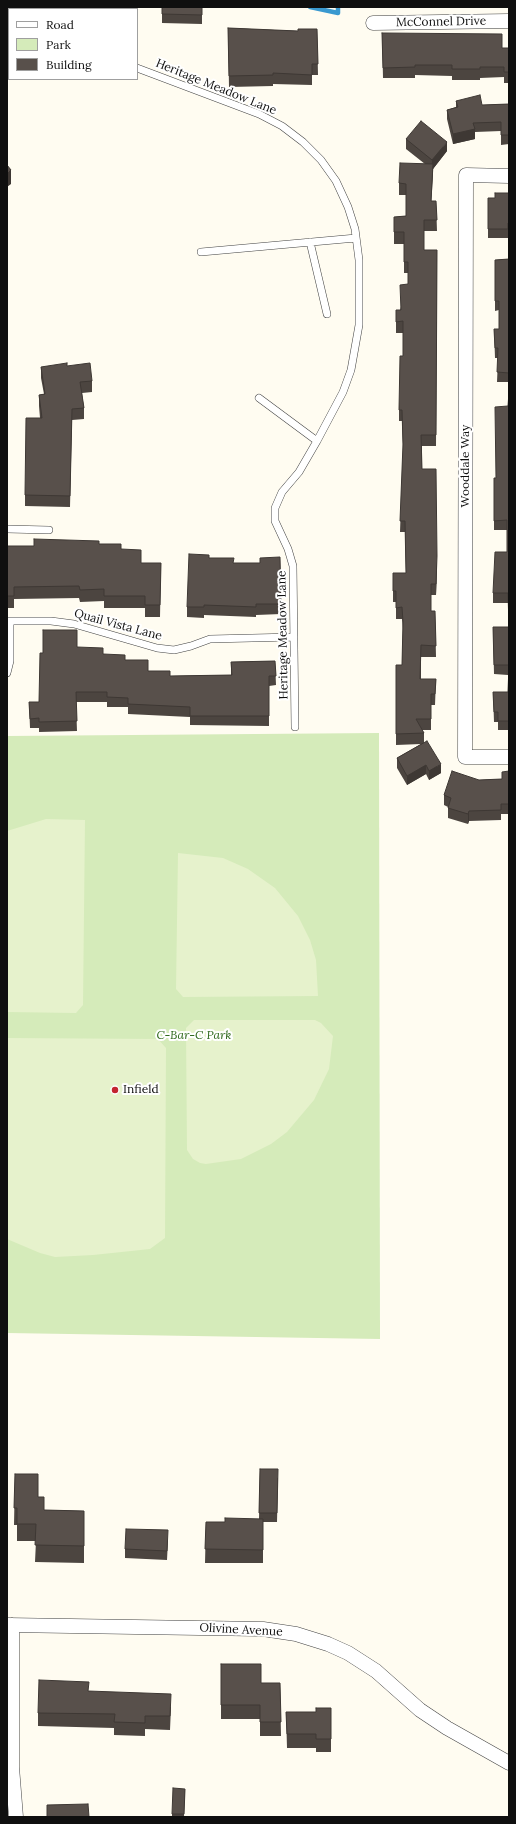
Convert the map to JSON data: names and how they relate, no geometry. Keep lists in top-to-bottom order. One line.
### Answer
{"streets":{"street":["McConnel Drive","Wooddale Way","Olivine Avenue"],"lane":["Heritage Meadow Lane","Quail Vista Lane"]},"crossings":[["Heritage Meadow Lane","Quail Vista Lane"]],"parks":["C-Bar-C Park"],"places":["Infield"],"legend":["Road","Park","Building"]}
